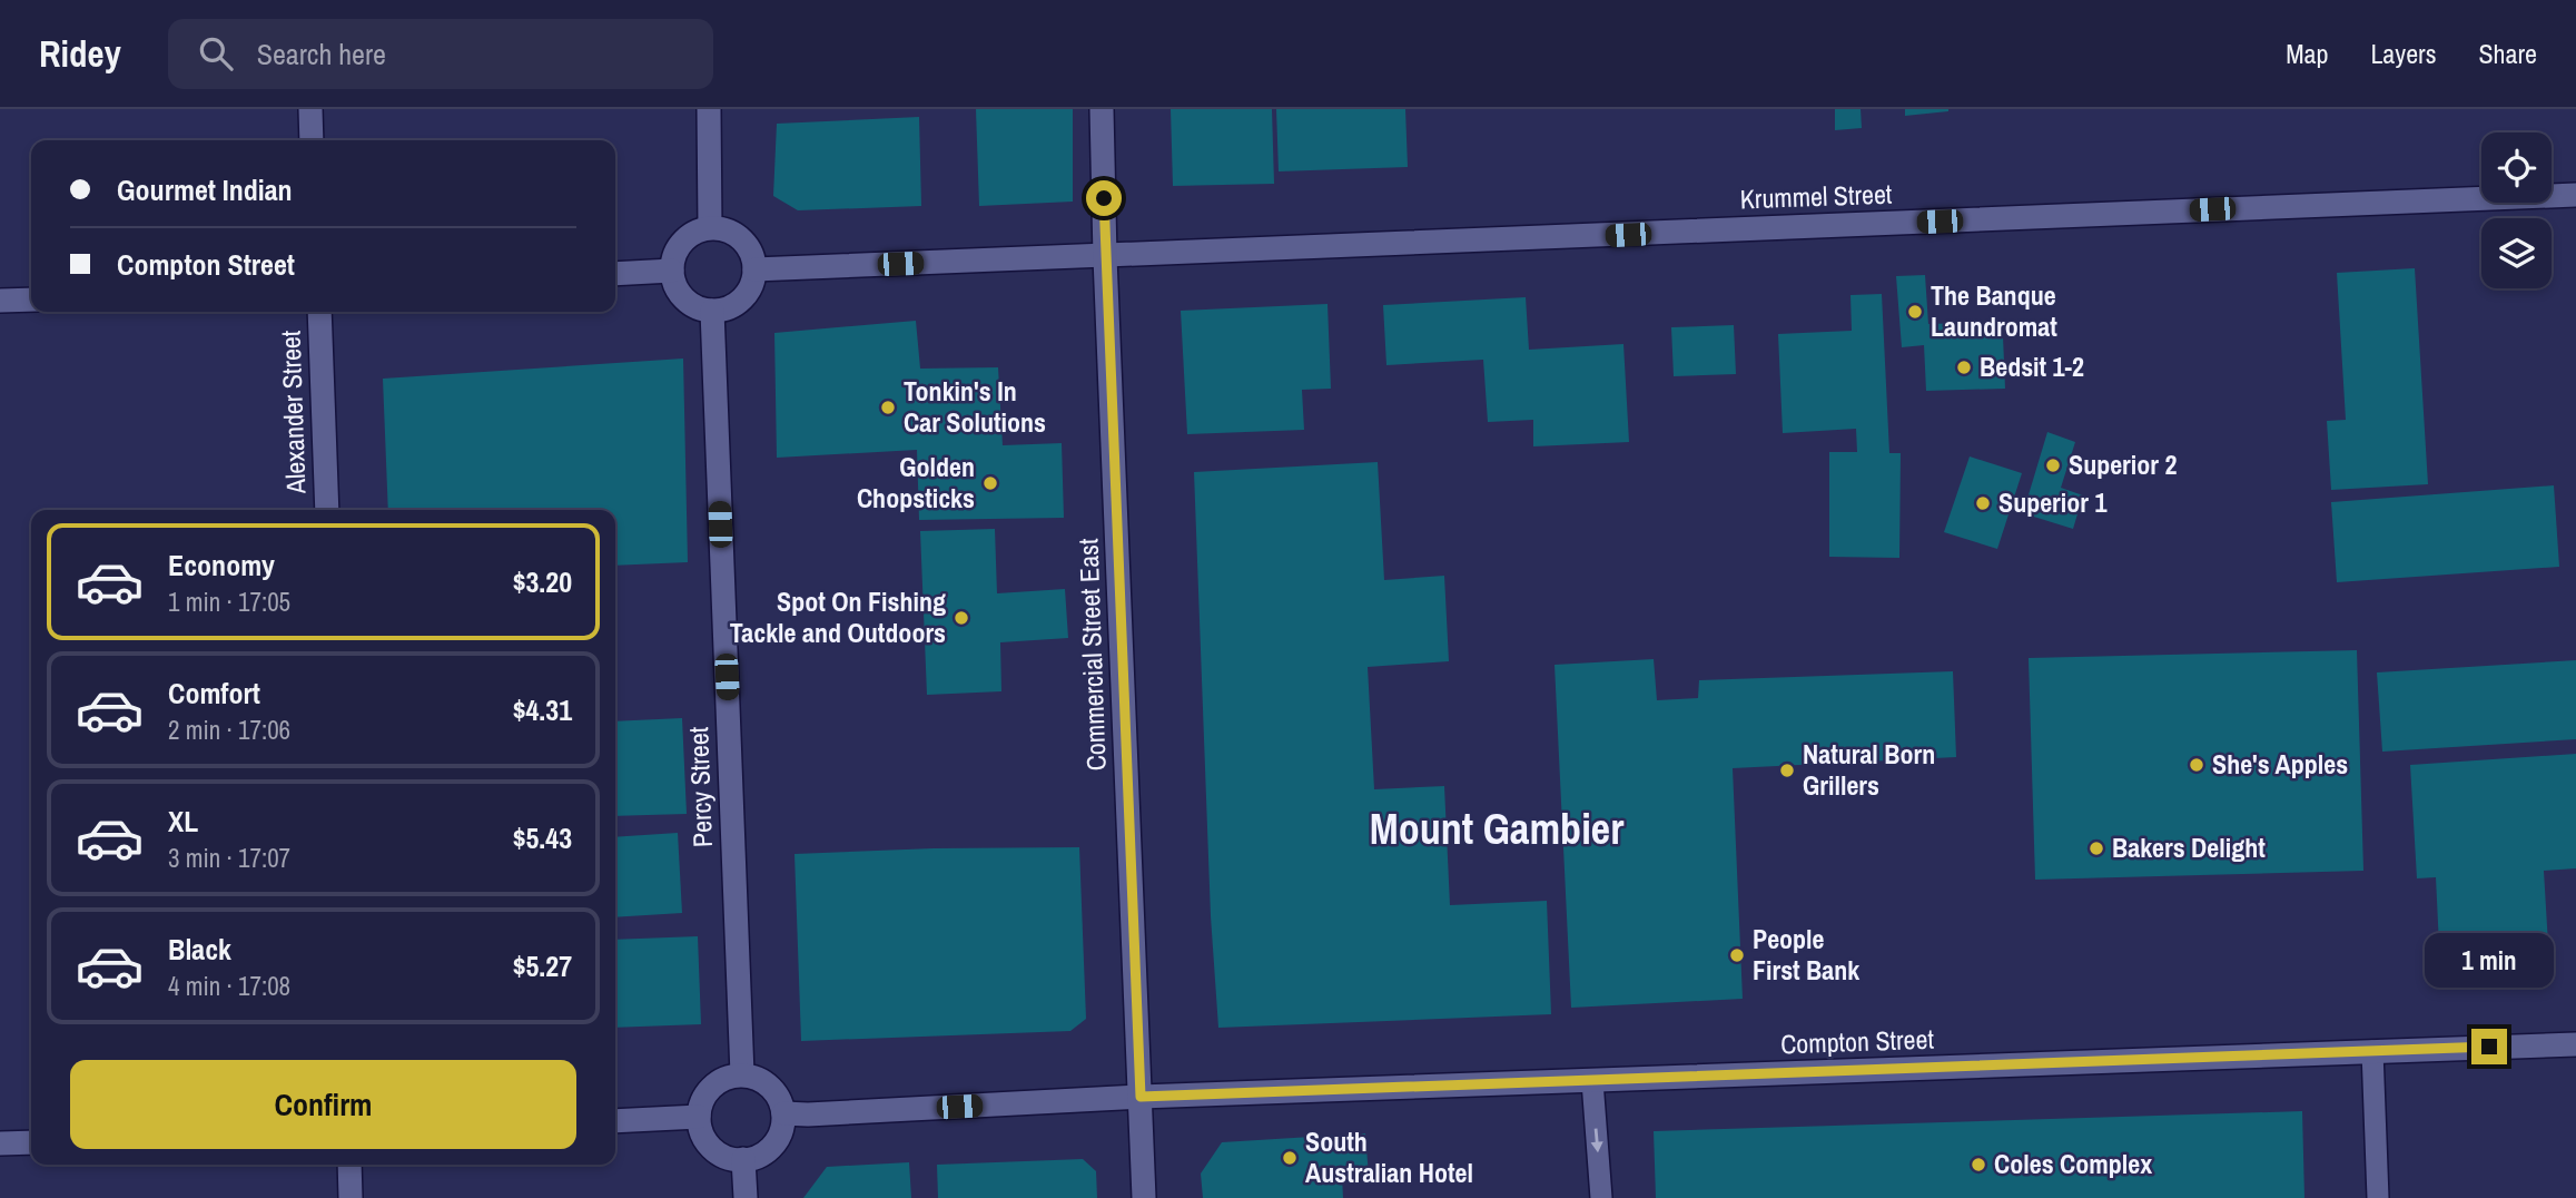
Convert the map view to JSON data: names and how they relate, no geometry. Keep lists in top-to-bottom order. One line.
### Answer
{"streets":{"street":["Krummel Street","Alexander Street","Commercial Street East","Percy Street","Compton Street"]},"crossings":[["Krummel Street","Commercial Street East"],["Krummel Street","Percy Street"],["Commercial Street East","Compton Street"],["Percy Street","Compton Street"]],"districts":["Mount Gambier"],"places":["The Banque Laundromat","Bedsit 1-2","Tonkin's In Car Solutions","Superior 2","Golden Chopsticks","Superior 1","Spot On Fishing Tackle and Outdoors","She's Apples","Natural Born Grillers","Bakers Delight","People First Bank","South Australian Hotel","Coles Complex"],"page":{"header":"Ridey","search":"Search here","nav":["Map","Layers","Share"],"banner":["Gourmet Indian","Compton Street"],"list":[{"name":"Economy","note":"1 min · 17:05","value":"$3.20"},{"name":"Comfort","note":"2 min · 17:06","value":"$4.31"},{"name":"XL","note":"3 min · 17:07","value":"$5.43"},{"name":"Black","note":"4 min · 17:08","value":"$5.27"}],"bubble":"1 min","buttons":"Confirm"}}
